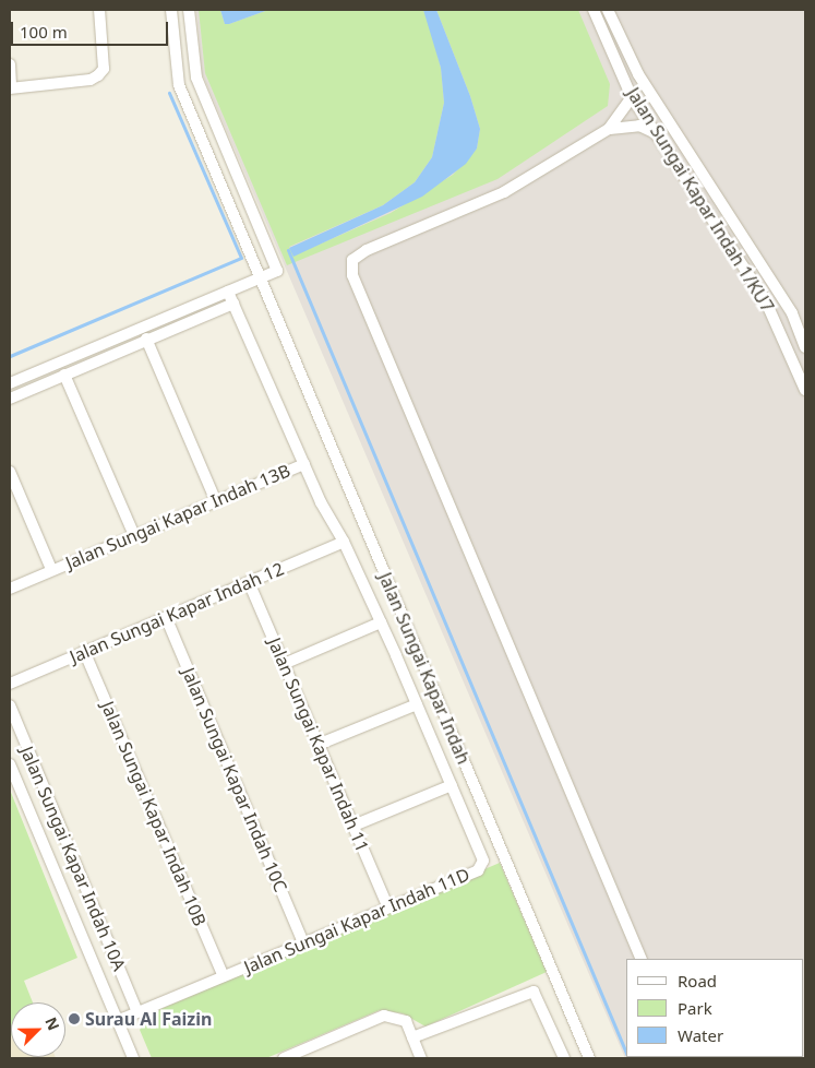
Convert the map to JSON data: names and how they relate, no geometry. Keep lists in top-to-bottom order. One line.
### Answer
{"streets":{"street":["Jalan Sungai Kapar Indah 1/KU7","Jalan Sungai Kapar Indah 13B","Jalan Sungai Kapar Indah 12","Jalan Sungai Kapar Indah","Jalan Sungai Kapar Indah 11","Jalan Sungai Kapar Indah 10C","Jalan Sungai Kapar Indah 10B","Jalan Sungai Kapar Indah 10A","Jalan Sungai Kapar Indah 11D"]},"crossings":[["Jalan Sungai Kapar Indah 13B","Jalan Sungai Kapar Indah 11D"],["Jalan Sungai Kapar Indah 12","Jalan Sungai Kapar Indah 11"],["Jalan Sungai Kapar Indah 12","Jalan Sungai Kapar Indah 10C"],["Jalan Sungai Kapar Indah 12","Jalan Sungai Kapar Indah 10B"],["Jalan Sungai Kapar Indah 12","Jalan Sungai Kapar Indah 11D"],["Jalan Sungai Kapar Indah 11","Jalan Sungai Kapar Indah 11D"],["Jalan Sungai Kapar Indah 10C","Jalan Sungai Kapar Indah 11D"],["Jalan Sungai Kapar Indah 10B","Jalan Sungai Kapar Indah 11D"],["Jalan Sungai Kapar Indah 10A","Jalan Sungai Kapar Indah 11D"]],"places":["Surau Al Faizin"],"legend":["Road","Park","Water"],"scale_bar":"100 m","north":"top right"}
